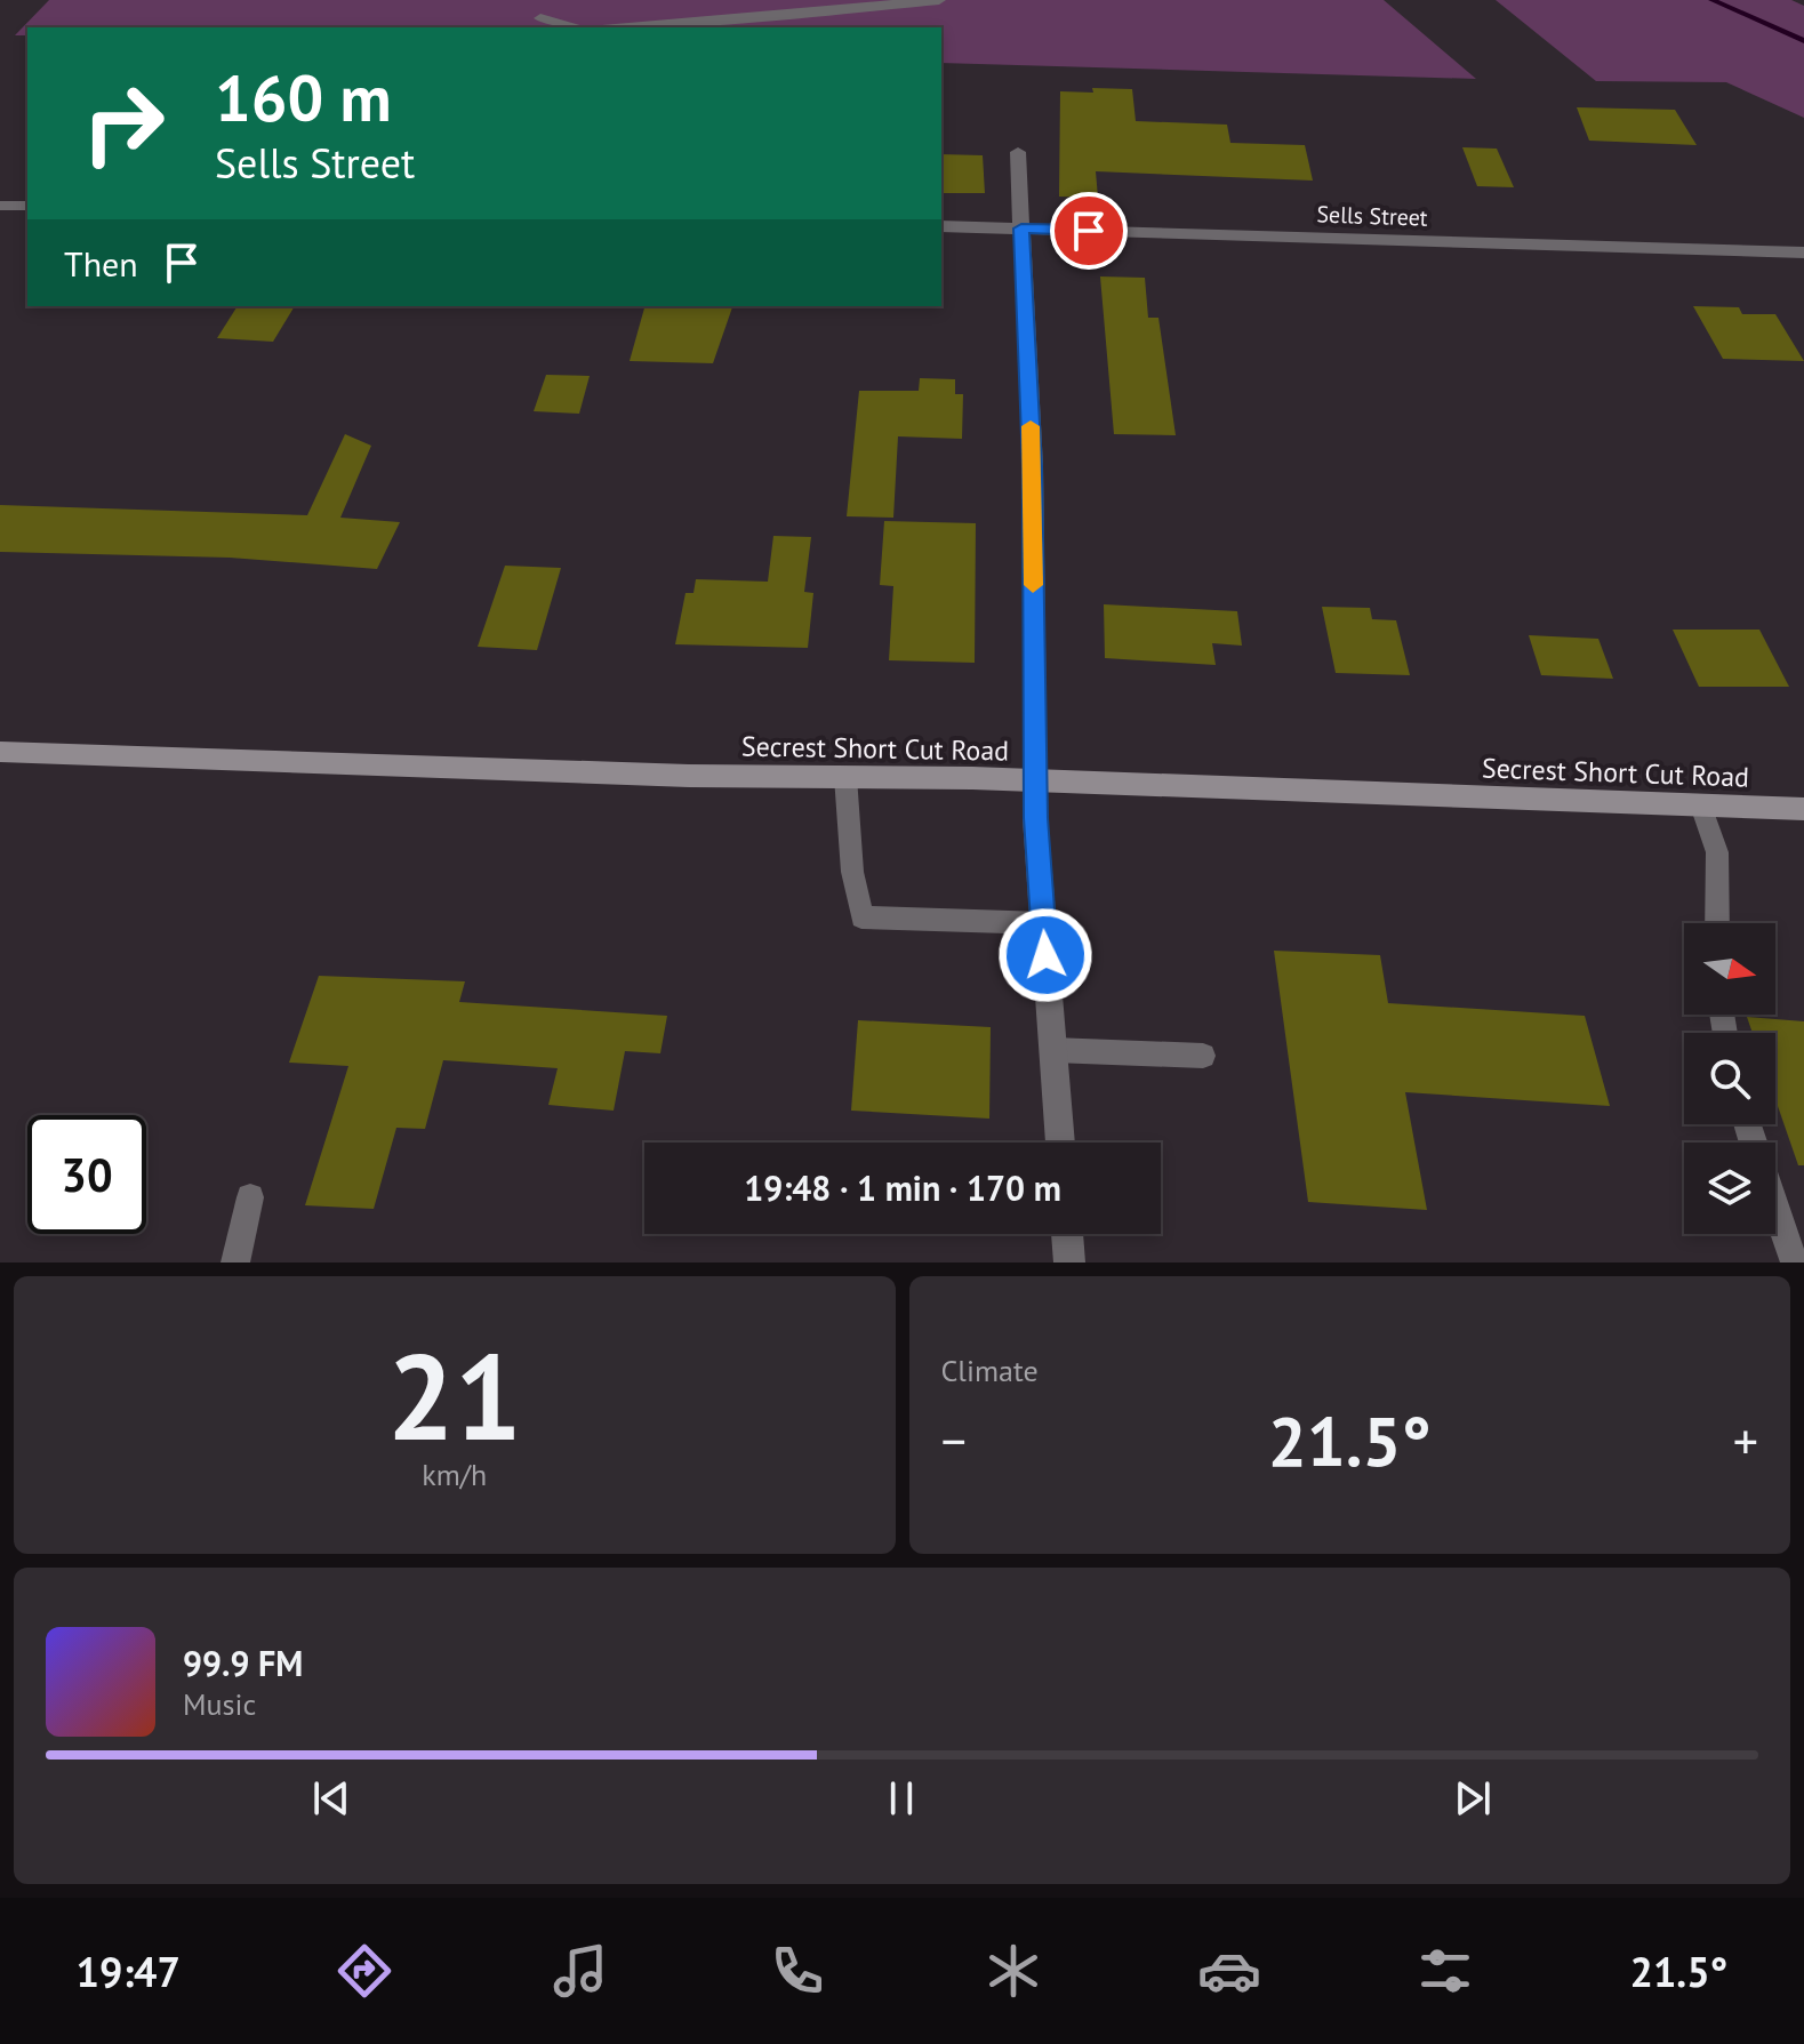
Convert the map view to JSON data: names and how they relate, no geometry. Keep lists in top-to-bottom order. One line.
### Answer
{"streets":{"street":["Sells Street","Secrest Short Cut Road"]},"north":"right","page":{"turn":["160 m","Sells Street"],"then":"Then","limit":"30","trip":"19:48 · 1 min · 170 m","tile":[["21","km/h"],"Climate"],"heat":["−","21.5°","+"],"song":["99.9 FM","Music"],"tabs":["19:47","21.5°"]}}
